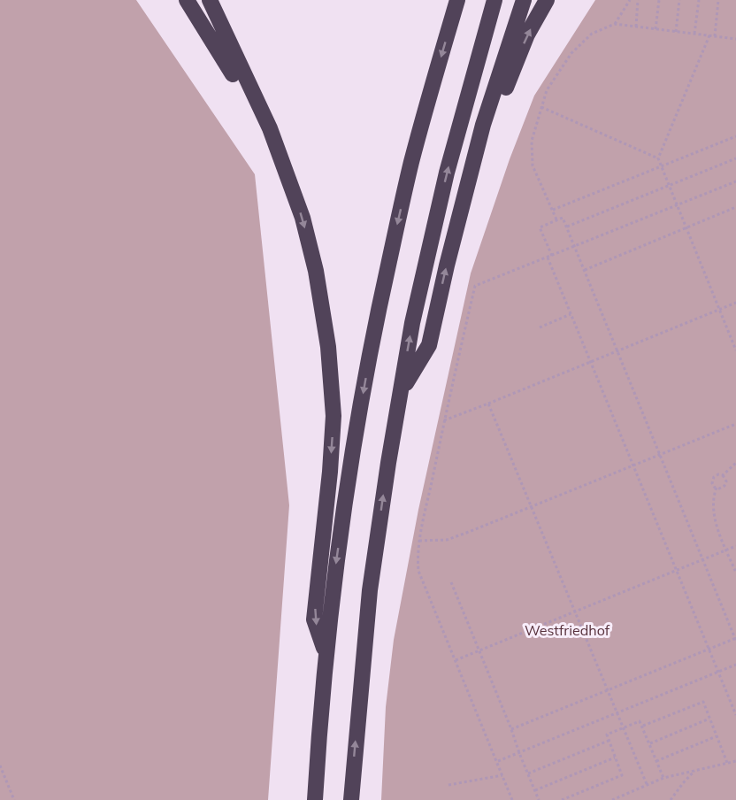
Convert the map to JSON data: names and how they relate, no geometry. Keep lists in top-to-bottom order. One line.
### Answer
{"parks":["Westfriedhof"]}
